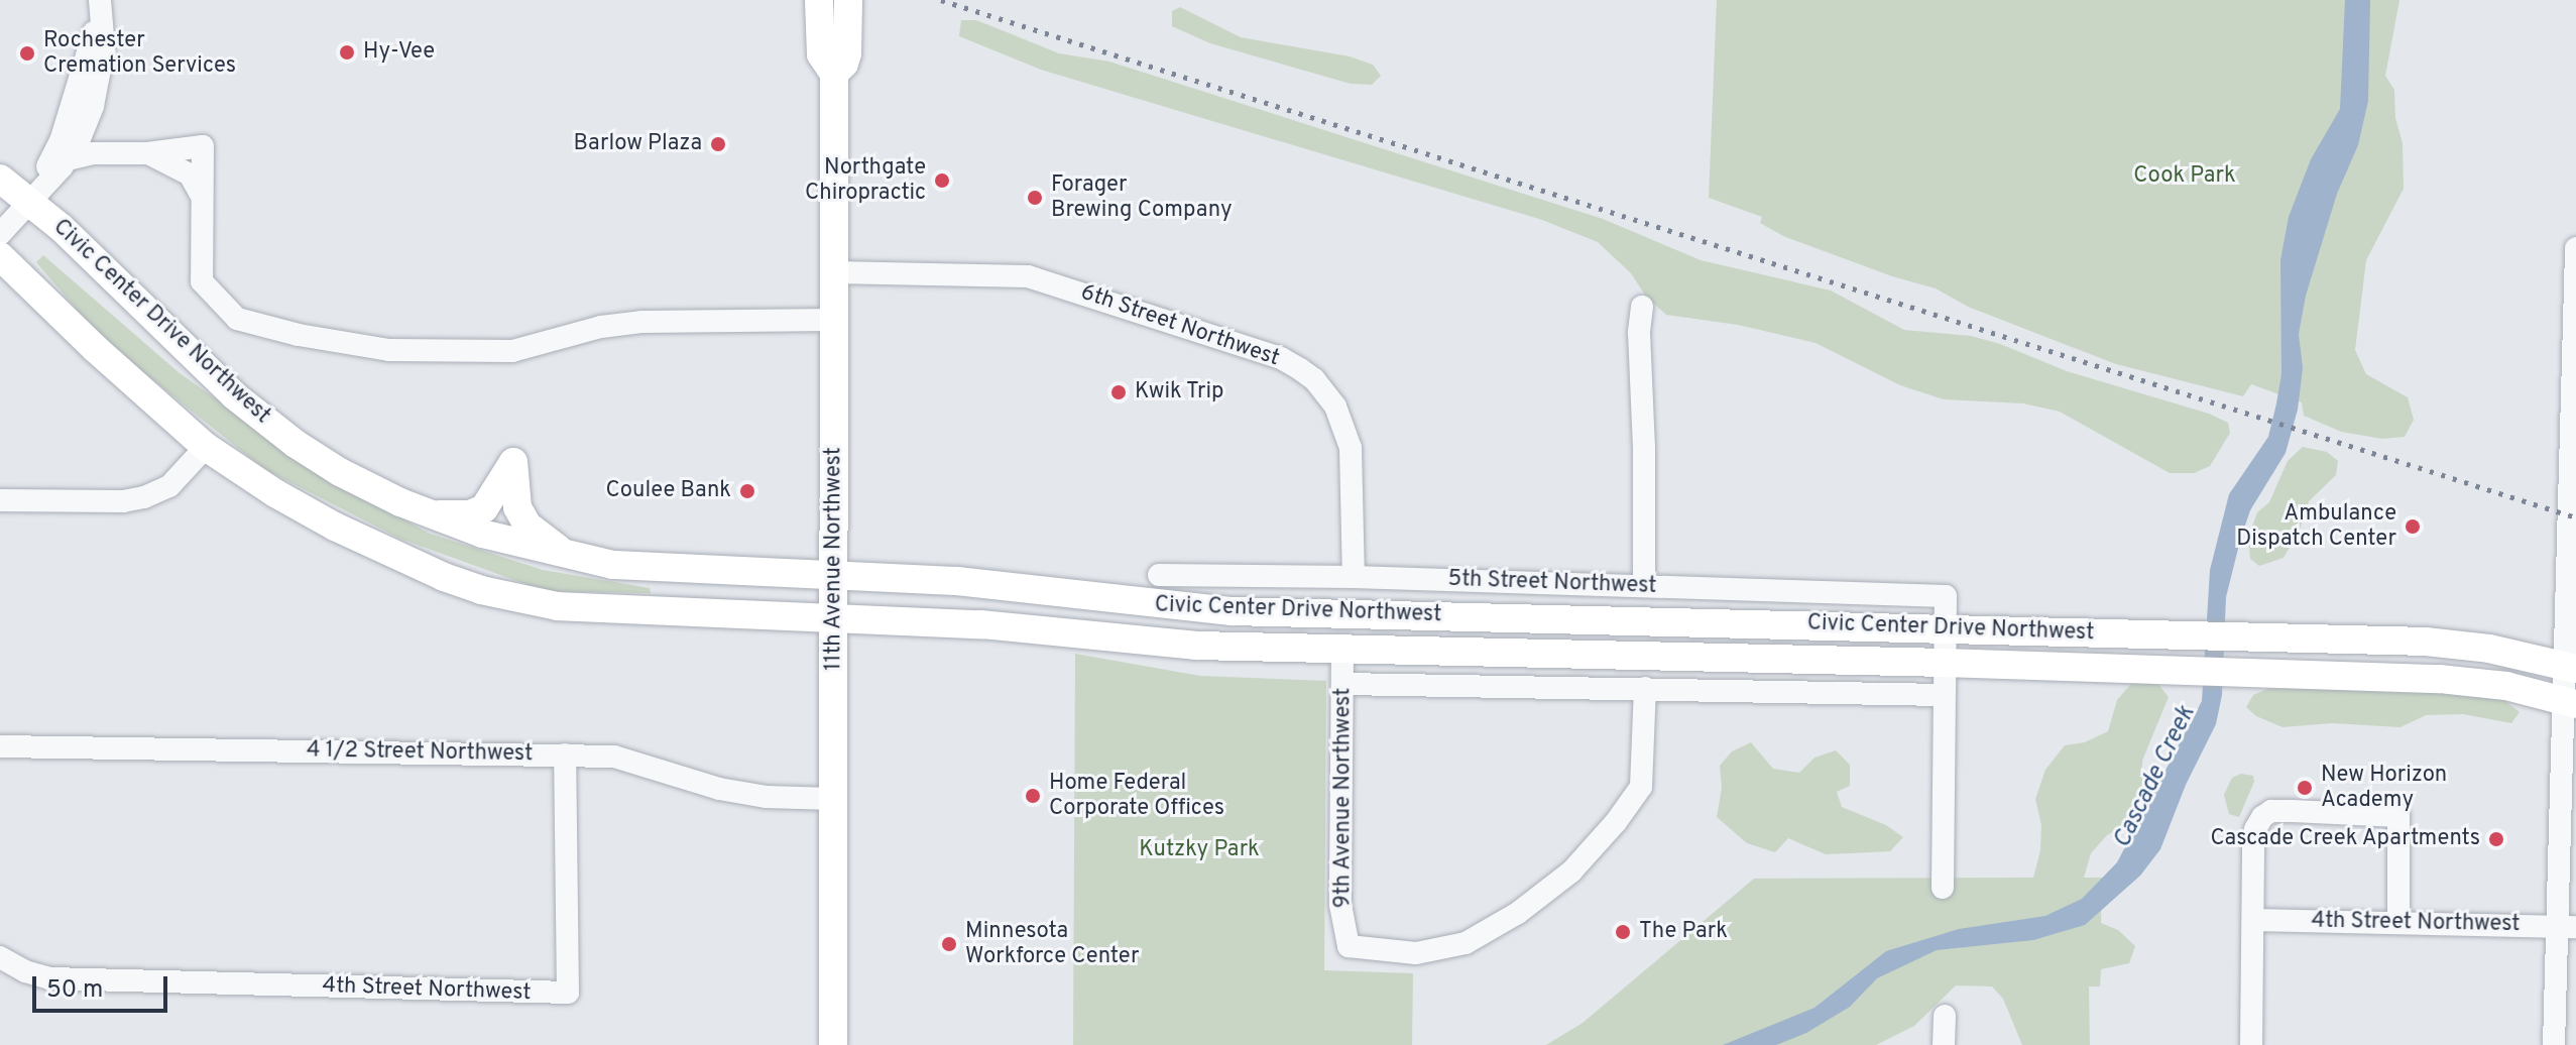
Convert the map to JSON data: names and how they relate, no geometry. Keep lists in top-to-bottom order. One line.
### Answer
{"streets":{"main road":["Civic Center Drive Northwest","11th Avenue Northwest"],"street":["6th Street Northwest","5th Street Northwest","4 1/2 Street Northwest","9th Avenue Northwest","4th Street Northwest"]},"crossings":[["Civic Center Drive Northwest","11th Avenue Northwest"],["Civic Center Drive Northwest","5th Street Northwest"],["Civic Center Drive Northwest","9th Avenue Northwest"],["6th Street Northwest","11th Avenue Northwest"],["6th Street Northwest","5th Street Northwest"],["11th Avenue Northwest","4 1/2 Street Northwest"],["4 1/2 Street Northwest","4th Street Northwest"]],"water":["Cascade Creek"],"parks":["Cook Park","Kutzky Park"],"places":["Hy-Vee","Rochester Cremation Services","Barlow Plaza","Northgate Chiropractic","Forager Brewing Company","Kwik Trip","Coulee Bank","Ambulance Dispatch Center","New Horizon Academy","Home Federal Corporate Offices","Cascade Creek Apartments","The Park","Minnesota Workforce Center"],"scale_bar":"50 m"}
